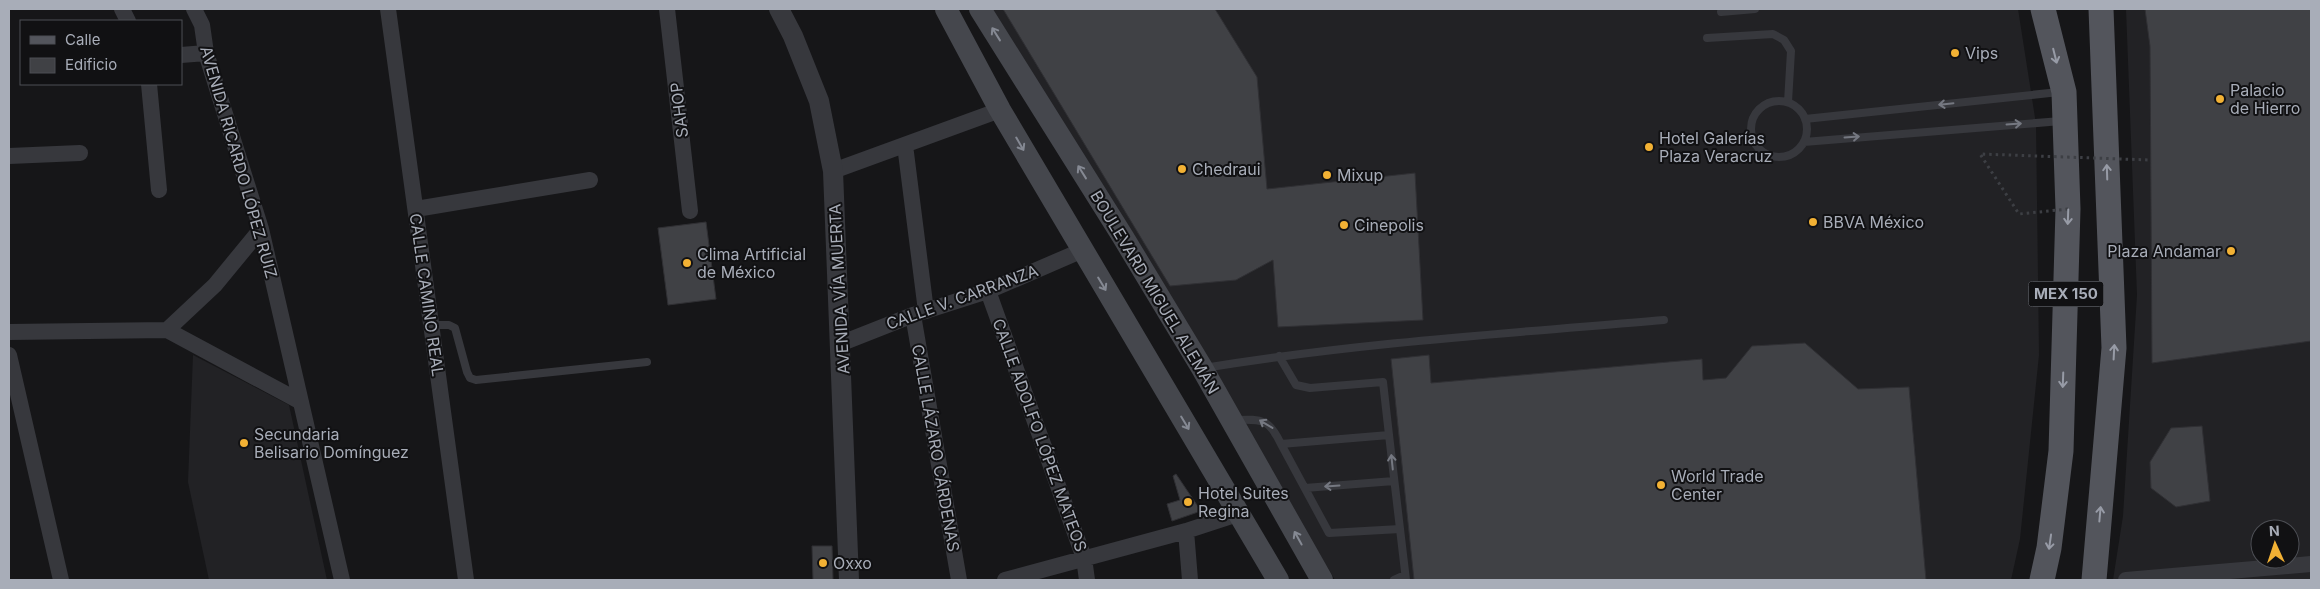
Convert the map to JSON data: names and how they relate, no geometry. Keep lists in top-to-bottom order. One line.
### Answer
{"streets":{"main road":["BOULEVARD MIGUEL ALEMÁN","MEX 150"],"street":["SAHOP","AVENIDA RICARDO LÓPEZ RUIZ","AVENIDA VÍA MUERTA","CALLE CAMINO REAL","CALLE V. CARRANZA","CALLE ADOLFO LÓPEZ MATEOS","CALLE LÁZARO CÁRDENAS"]},"crossings":[["AVENIDA VÍA MUERTA","CALLE V. CARRANZA"],["CALLE V. CARRANZA","CALLE ADOLFO LÓPEZ MATEOS"],["CALLE V. CARRANZA","CALLE LÁZARO CÁRDENAS"]],"places":["Vips","Palacio de Hierro","Hotel Galerías Plaza Veracruz","Chedraui","Mixup","BBVA México","Cinepolis","Plaza Andamar","Clima Artificial de México","Secundaria Belisario Domínguez","World Trade Center","Hotel Suites Regina","Oxxo"],"legend":["Calle","Edificio"],"north":"top"}
